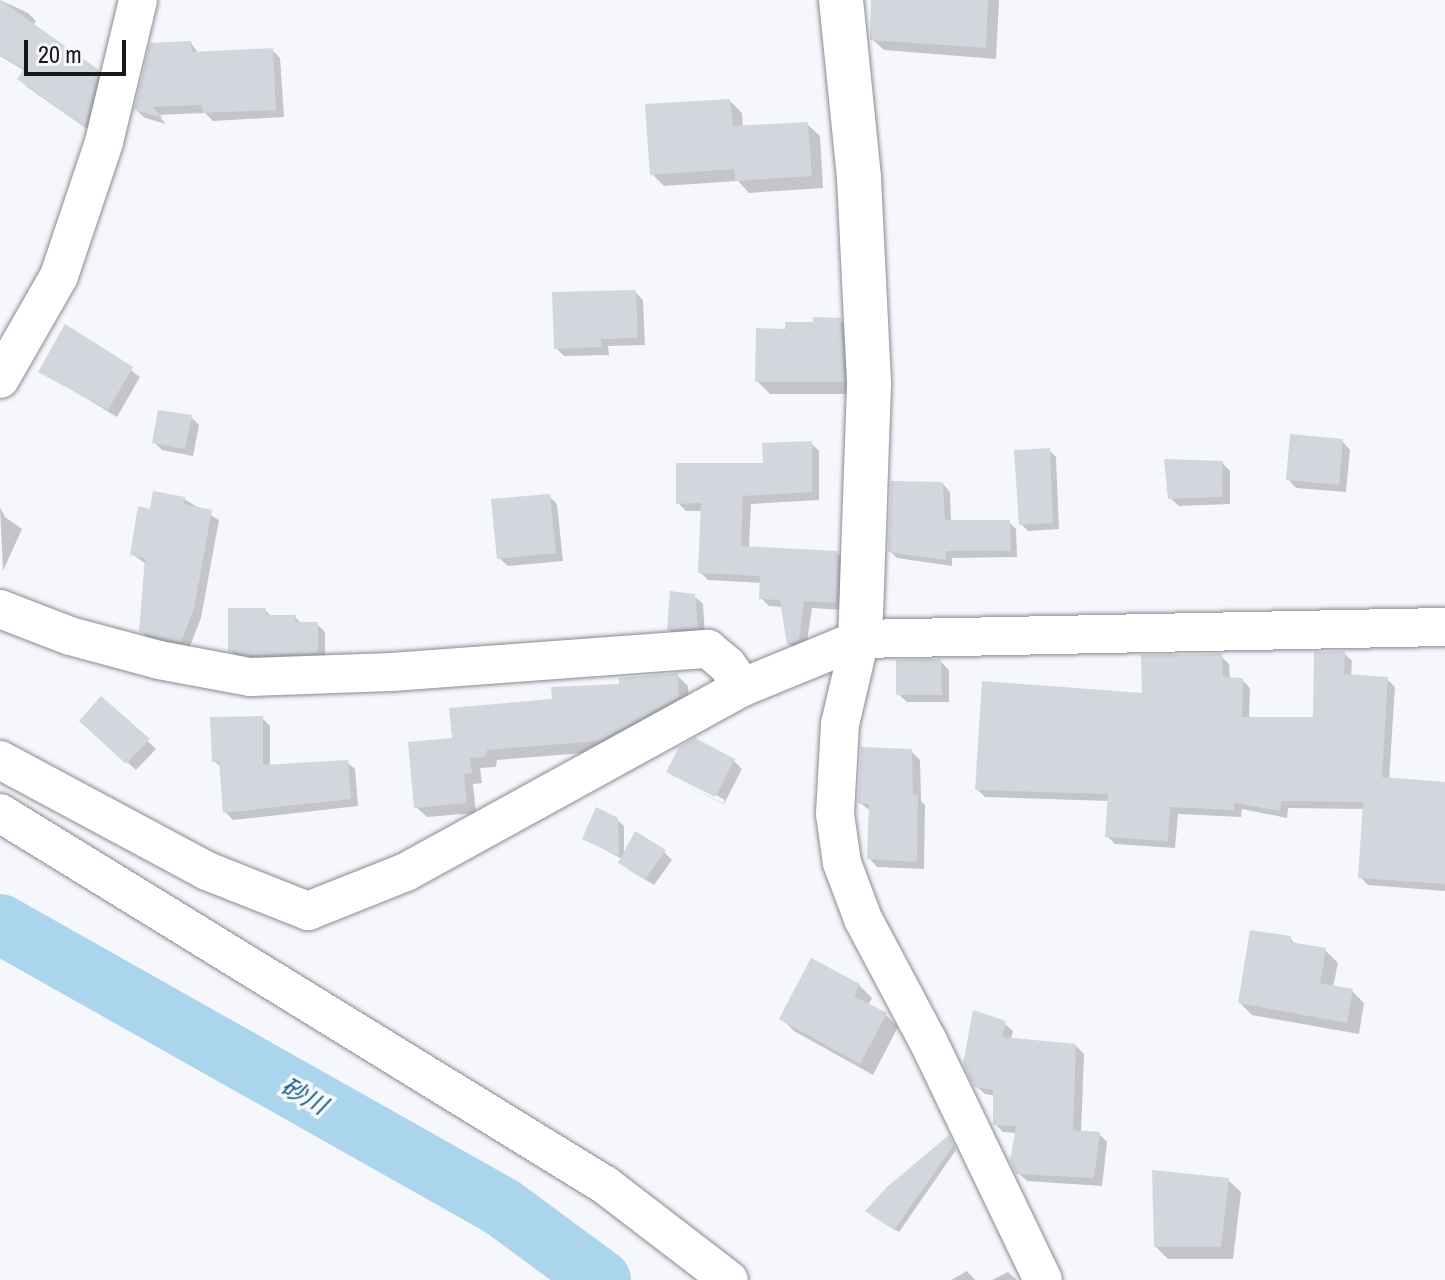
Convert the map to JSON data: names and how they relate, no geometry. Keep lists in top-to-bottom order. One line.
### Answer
{"water":["砂川"],"scale_bar":"20 m"}
